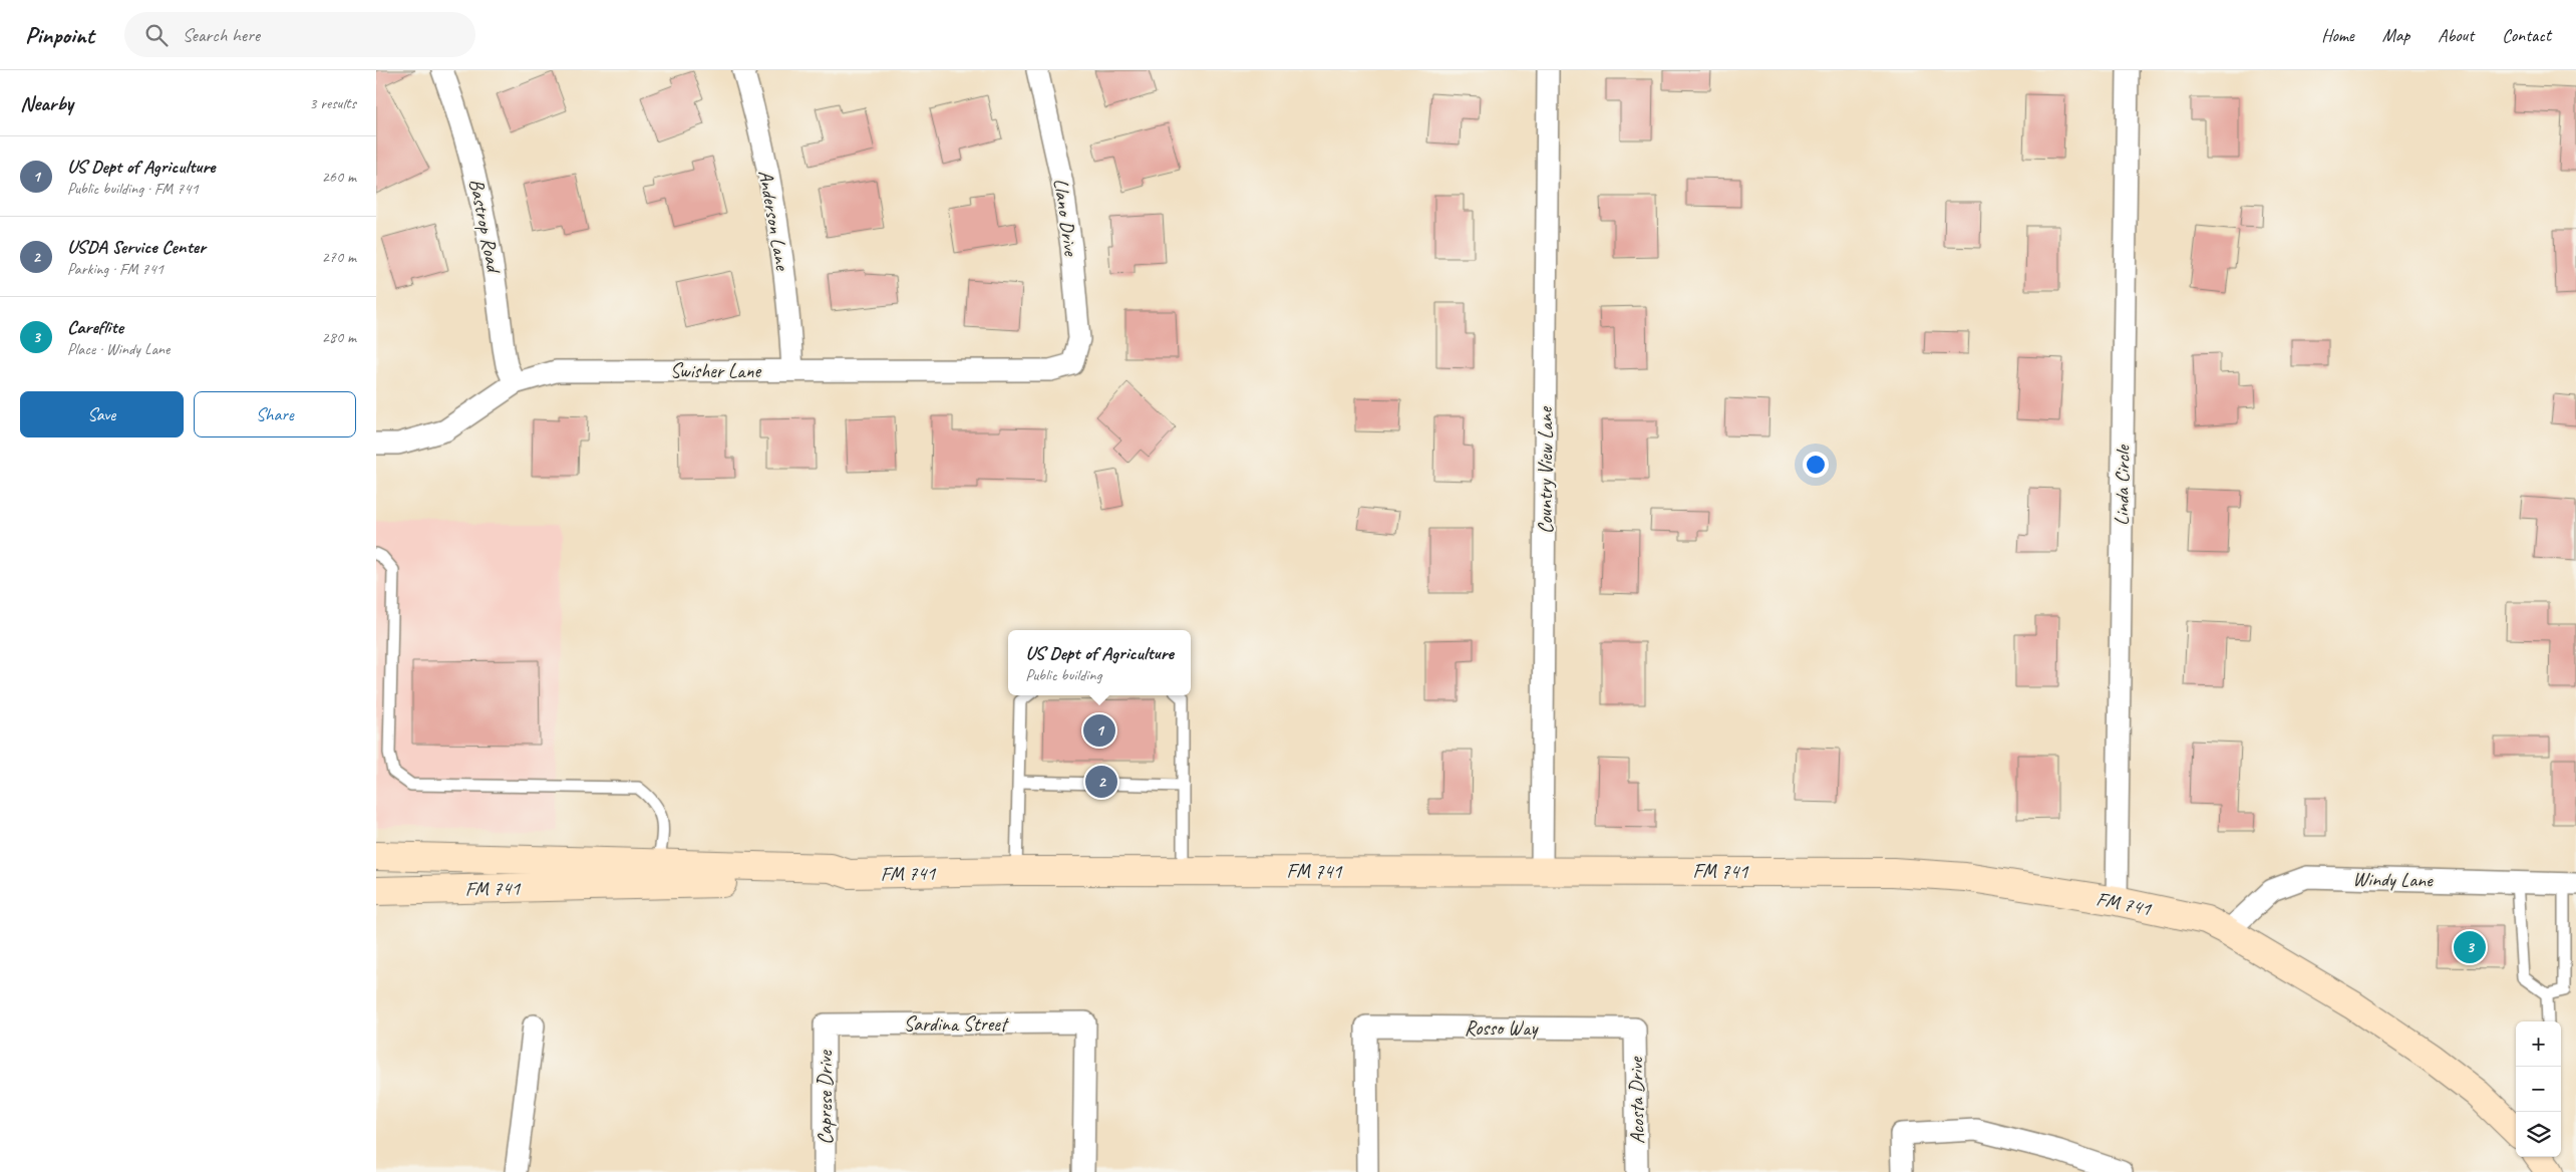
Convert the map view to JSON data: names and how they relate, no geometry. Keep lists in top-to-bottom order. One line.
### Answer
{"streets":{"main road":["FM 741"],"street":["Llano Drive","Anderson Lane","Bastrop Road","Swisher Lane","Country View Lane","Linda Circle","Windy Lane","Sardina Street","Rosso Way","Caprese Drive","Acosta Drive"]},"crossings":[["Llano Drive","Swisher Lane"],["Anderson Lane","Swisher Lane"],["Bastrop Road","Swisher Lane"],["Country View Lane","FM 741"],["Linda Circle","FM 741"],["FM 741","Windy Lane"],["Sardina Street","Caprese Drive"],["Rosso Way","Acosta Drive"]],"page":{"header":"Pinpoint","search":"Search here","nav":["Home","Map","About","Contact"],"heading":["Nearby","3 results"],"list":[{"mark":"1","name":"US Dept of Agriculture","note":"Public building · FM 741","value":"260 m"},{"mark":"2","name":"USDA Service Center","note":"Parking · FM 741","value":"270 m"},{"mark":"3","name":"Careflite","note":"Place · Windy Lane","value":"280 m"}],"buttons":["Save","Share"],"popup":["US Dept of Agriculture","Public building"],"pins":["1","2","3"],"map_buttons":["+","−"]}}
